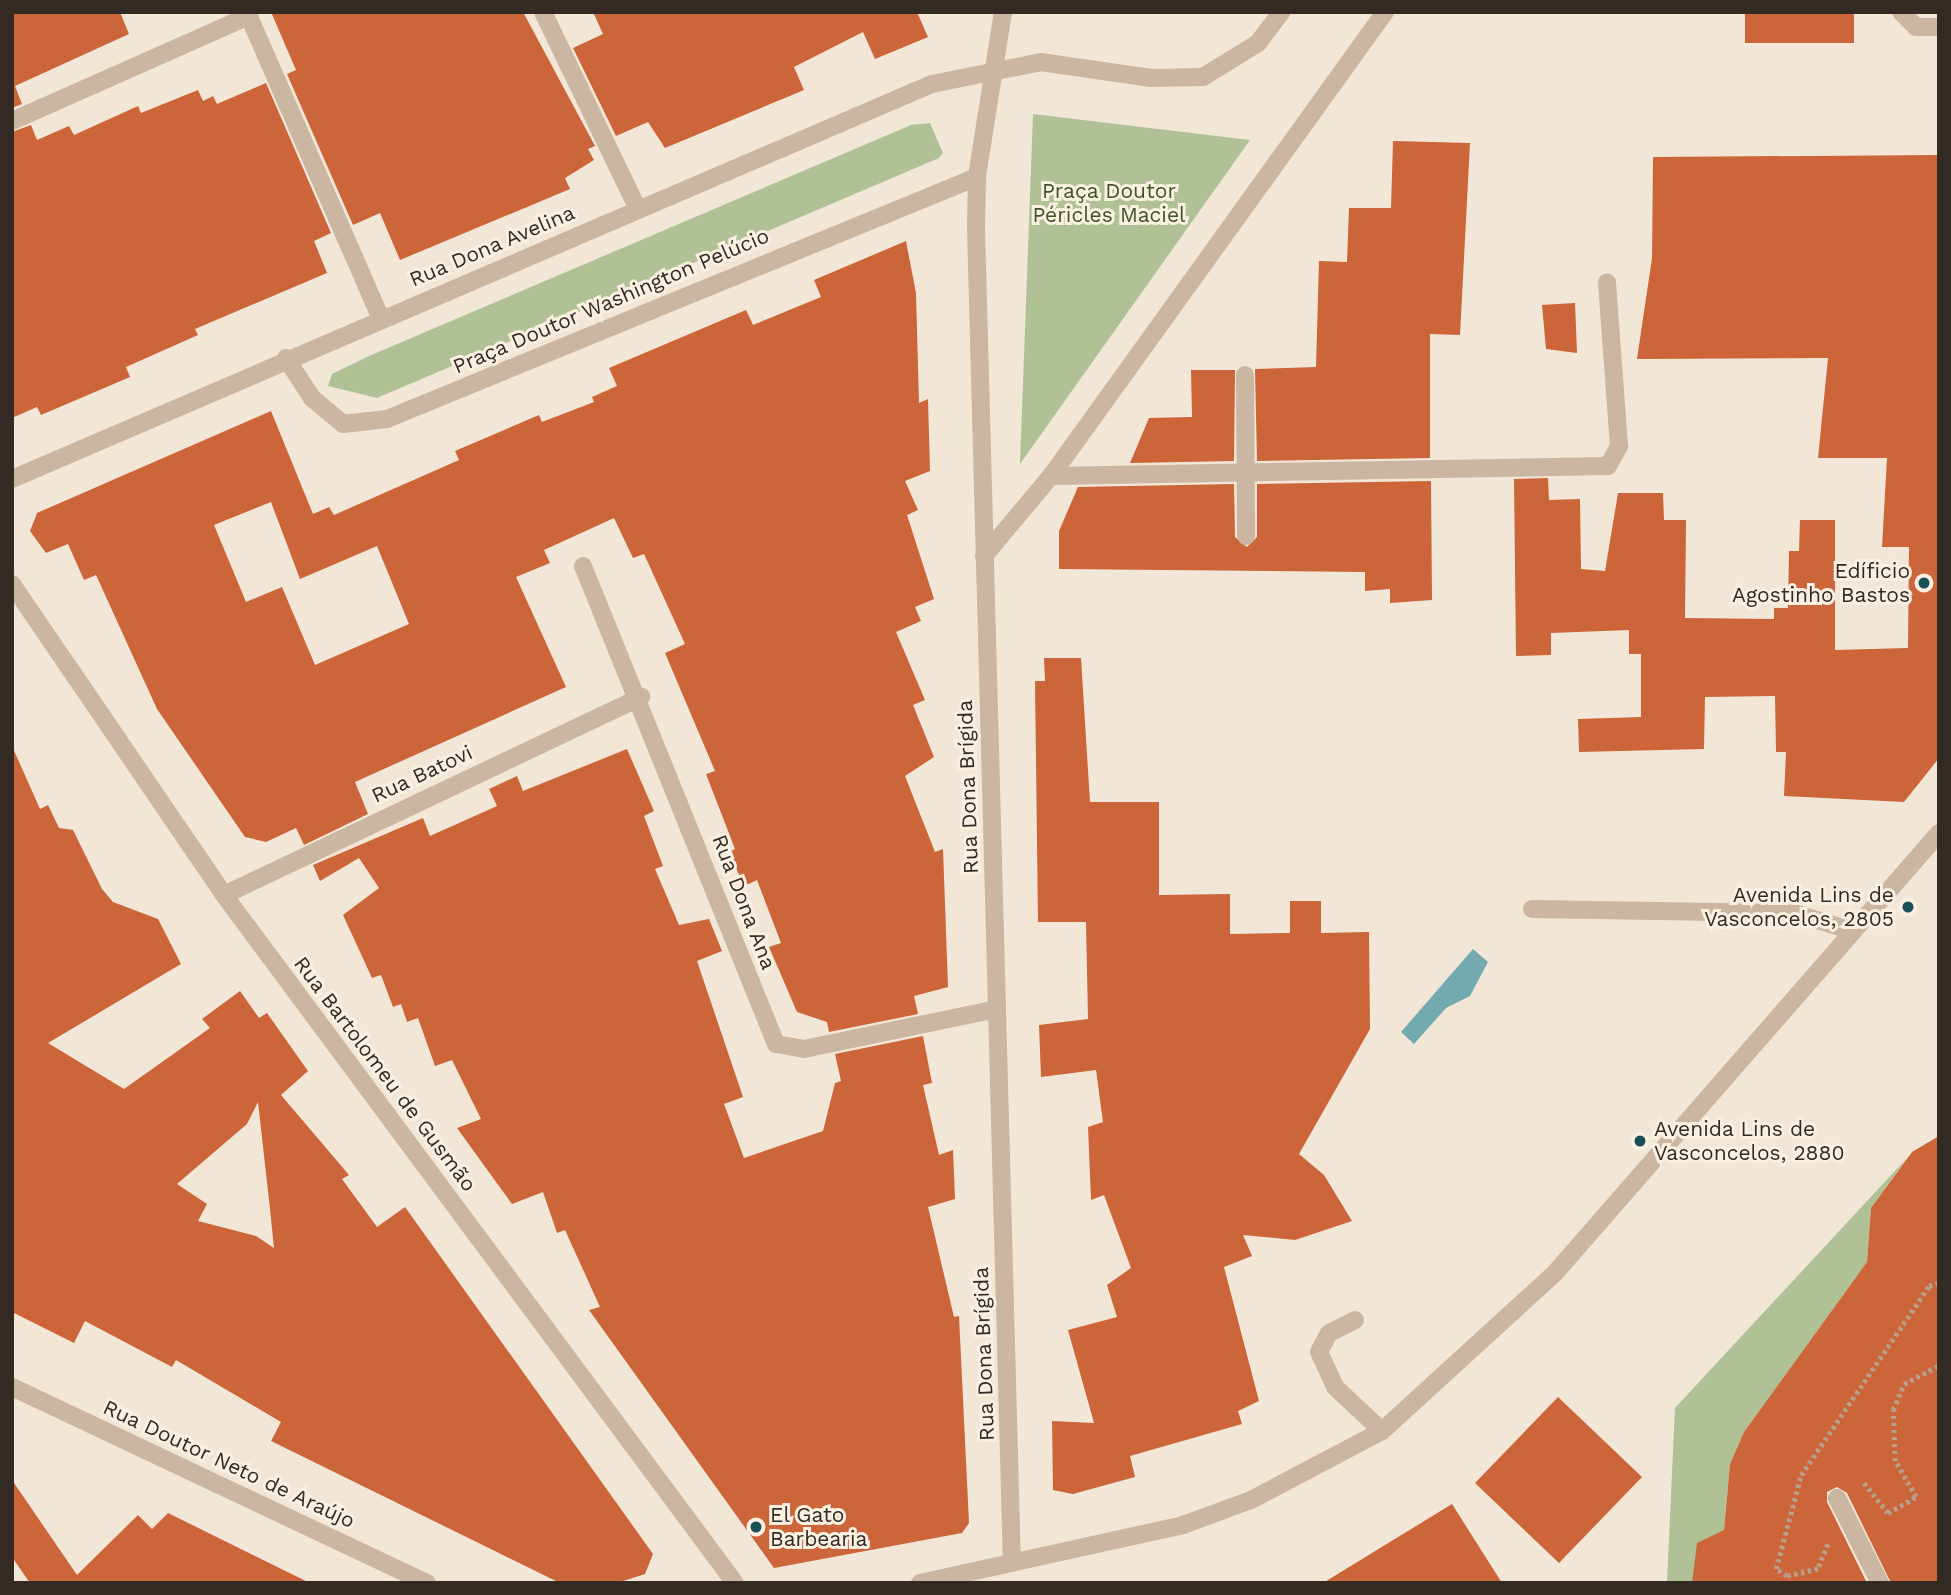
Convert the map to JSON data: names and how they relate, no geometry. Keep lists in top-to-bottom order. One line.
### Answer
{"streets":{"street":["Rua Dona Avelina","Praça Doutor Washington Pelúcio","Rua Batovi","Rua Dona Brígida","Rua Dona Ana","Rua Bartolomeu de Gusmão","Rua Doutor Neto de Araújo"]},"crossings":[["Rua Dona Avelina","Praça Doutor Washington Pelúcio"],["Rua Dona Avelina","Rua Dona Brígida"],["Praça Doutor Washington Pelúcio","Rua Dona Brígida"],["Rua Batovi","Rua Dona Ana"],["Rua Batovi","Rua Bartolomeu de Gusmão"],["Rua Dona Brígida","Rua Dona Ana"]],"parks":["Praça Doutor Péricles Maciel"],"places":["Edíficio Agostinho Bastos","Avenida Lins de Vasconcelos, 2805","Avenida Lins de Vasconcelos, 2880","El Gato Barbearia"]}
